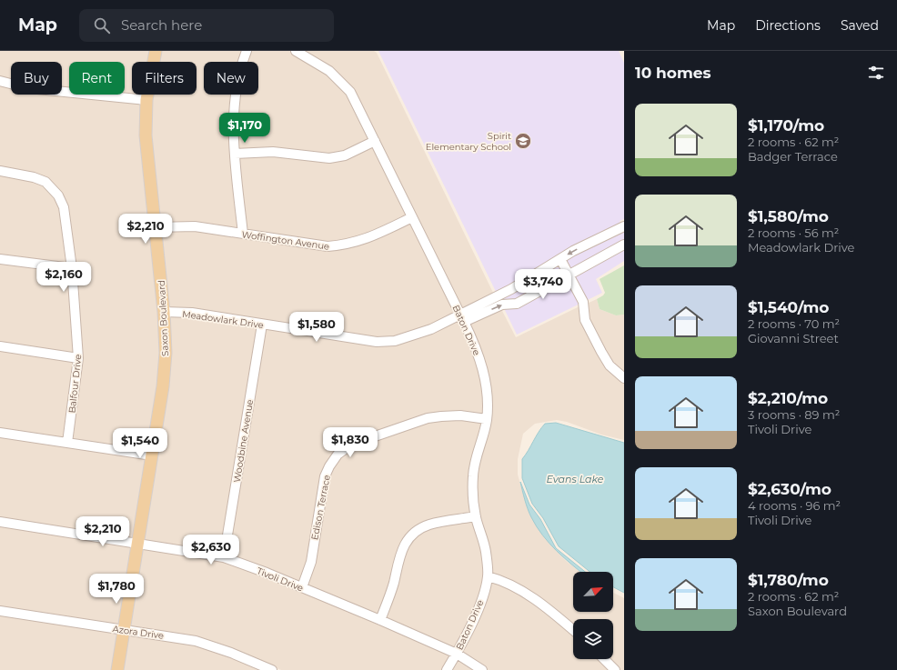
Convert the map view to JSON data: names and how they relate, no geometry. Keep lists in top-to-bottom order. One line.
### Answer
{"streets":{"main road":["Saxon Boulevard"],"street":["Woffington Avenue","Meadowlark Drive","Baton Drive","Balfour Drive","Woodbine Avenue","Edison Terrace","Tivoli Drive","Azora Drive"]},"crossings":[["Woffington Avenue","Saxon Boulevard"],["Woffington Avenue","Baton Drive"],["Saxon Boulevard","Meadowlark Drive"],["Saxon Boulevard","Tivoli Drive"],["Saxon Boulevard","Azora Drive"],["Meadowlark Drive","Baton Drive"],["Meadowlark Drive","Woodbine Avenue"],["Baton Drive","Edison Terrace"],["Baton Drive","Tivoli Drive"],["Woodbine Avenue","Tivoli Drive"],["Edison Terrace","Tivoli Drive"]],"water":["Evans Lake"],"places":{"school or university":["Spirit Elementary School"]},"north":"top right","page":{"header":"Map","search":"Search here","nav":["Map","Directions","Saved"],"heading":"10 homes","chip":["Buy","Rent","Filters","New"],"list":[{"name":"$1,170/mo","note":"2 rooms · 62 m² · Badger Terrace"},{"name":"$1,580/mo","note":"2 rooms · 56 m² · Meadowlark Drive"},{"name":"$1,540/mo","note":"2 rooms · 70 m² · Giovanni Street"},{"name":"$2,210/mo","note":"3 rooms · 89 m² · Tivoli Drive"},{"name":"$2,630/mo","note":"4 rooms · 96 m² · Tivoli Drive"},{"name":"$1,780/mo","note":"2 rooms · 62 m² · Saxon Boulevard"}],"price":["$1,170","$2,210","$2,160","$3,740","$1,580","$1,830","$1,540","$2,210","$2,630","$1,780"]}}
